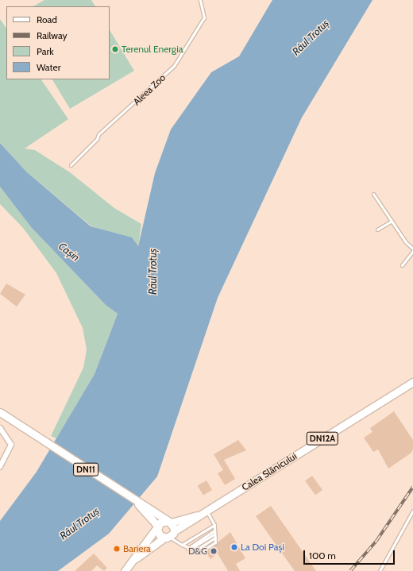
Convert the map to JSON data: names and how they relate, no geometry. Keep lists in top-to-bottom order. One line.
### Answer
{"streets":{"main road":["DN12A","DN11","Calea Slănicului"],"lane":["Aleea Zoo"]},"crossings":[["DN11","Calea Slănicului"]],"water":["Râul Trotuș","Cașin"],"places":["Terenul Energia","La Doi Pași","Bariera","D&G"],"legend":["Road","Railway","Park","Water"],"scale_bar":"100 m"}
